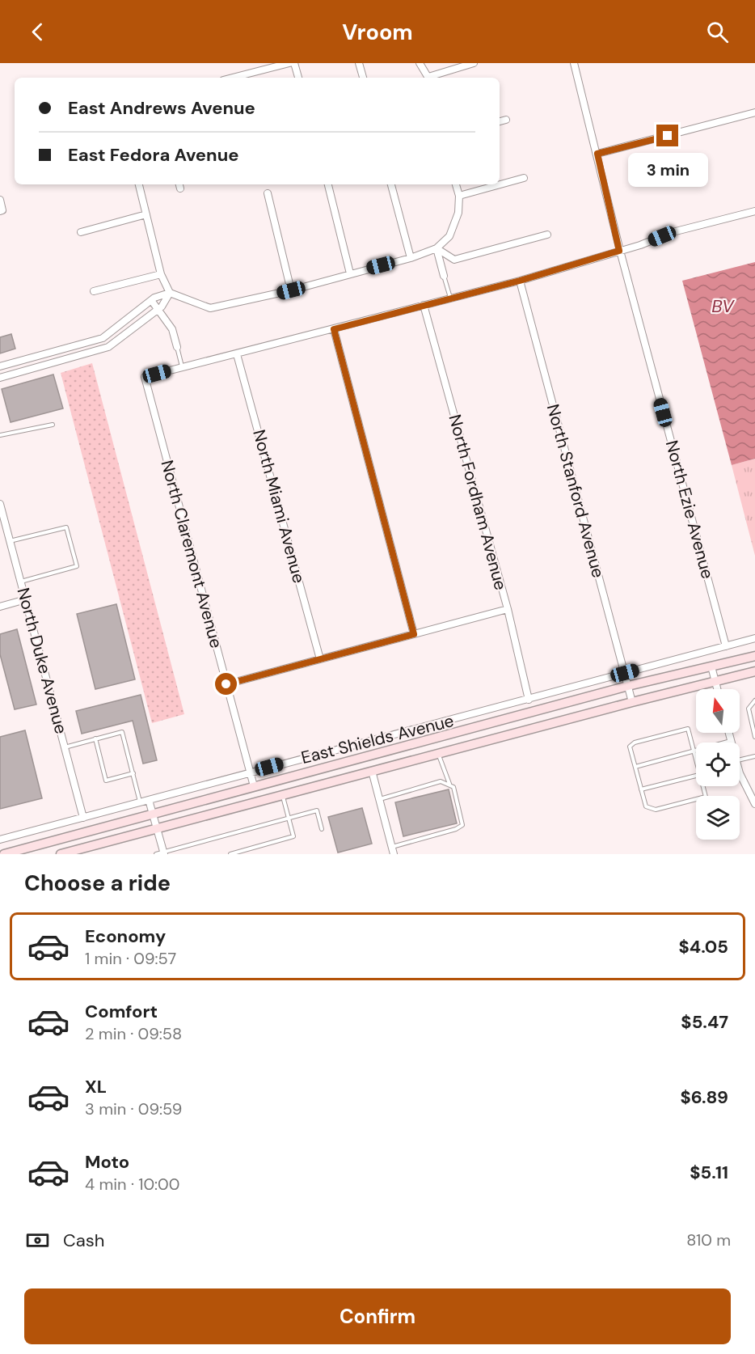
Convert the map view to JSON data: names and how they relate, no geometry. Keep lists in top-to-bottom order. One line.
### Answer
{"streets":{"main road":["East Shields Avenue"],"street":["North Stanford Avenue","North Fordham Avenue","North Miami Avenue","North Ezie Avenue","North Claremont Avenue","North Duke Avenue"]},"crossings":[["North Stanford Avenue","East Shields Avenue"],["North Fordham Avenue","East Shields Avenue"],["North Ezie Avenue","East Shields Avenue"],["North Claremont Avenue","East Shields Avenue"],["North Duke Avenue","East Shields Avenue"]],"water":["BV"],"north":"top","page":{"header":"Vroom","banner":["East Andrews Avenue","East Fedora Avenue"],"bubble":"3 min","heading":"Choose a ride","list":[{"name":"Economy","note":"1 min · 09:57","value":"$4.05"},{"name":"Comfort","note":"2 min · 09:58","value":"$5.47"},{"name":"XL","note":"3 min · 09:59","value":"$6.89"},{"name":"Moto","note":"4 min · 10:00","value":"$5.11"}],"pay":["Cash","810 m"],"buttons":"Confirm"}}
